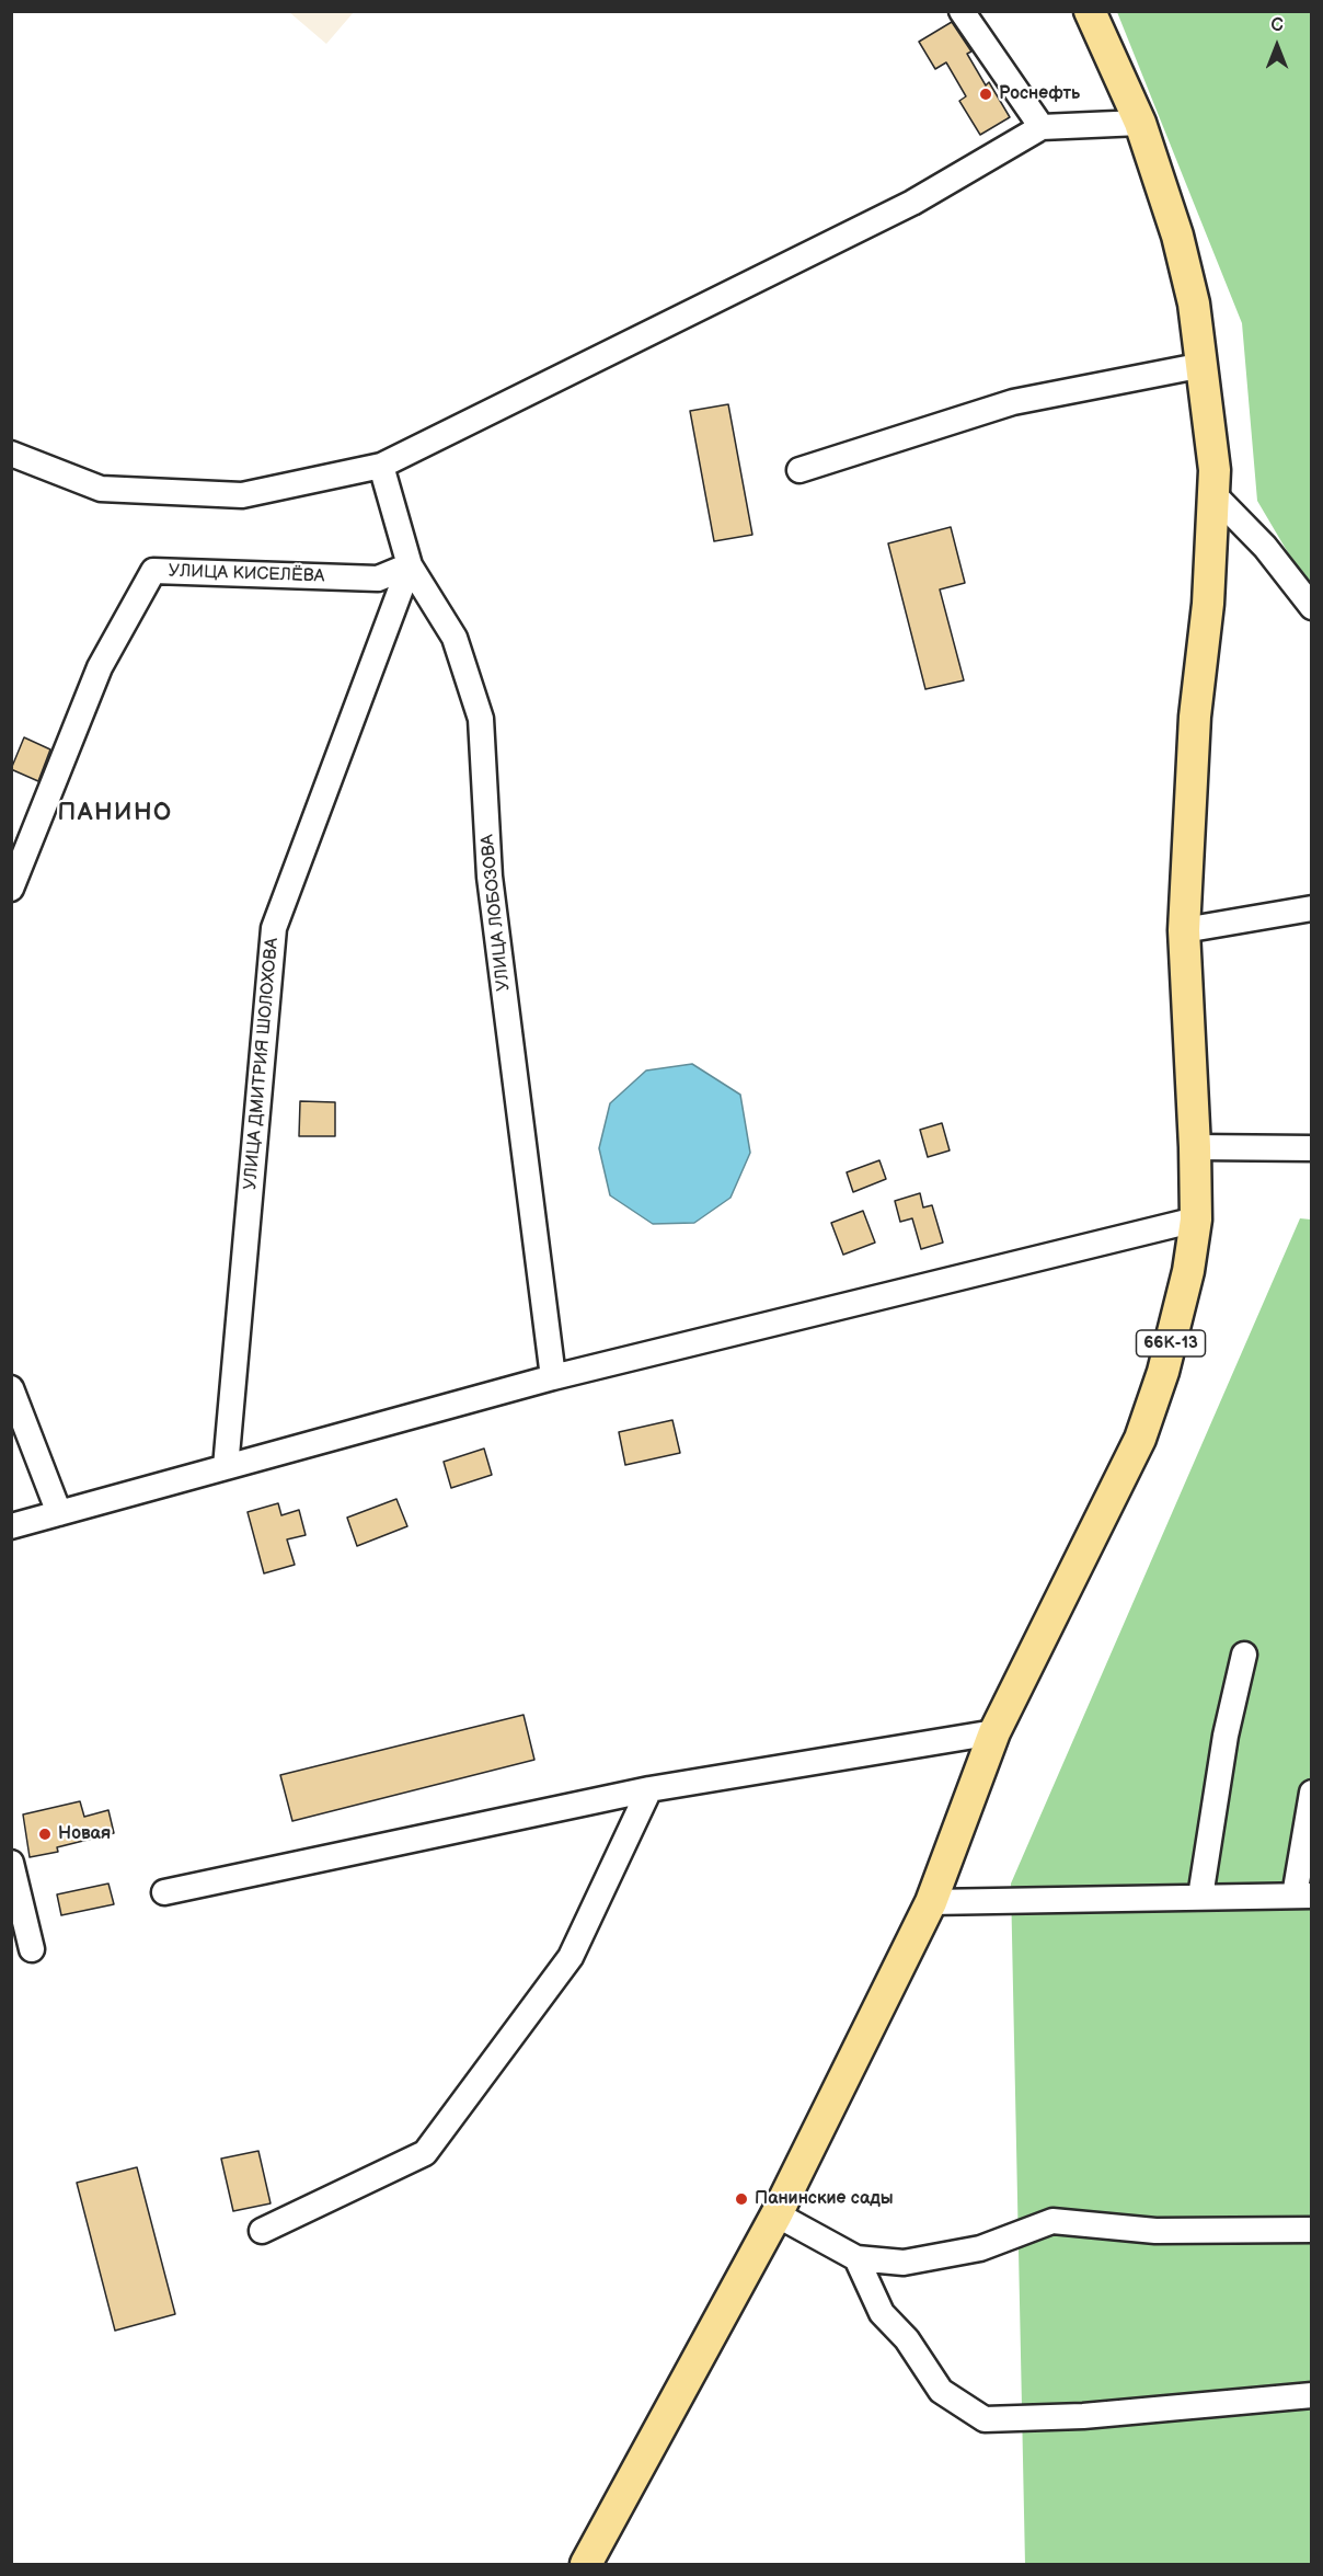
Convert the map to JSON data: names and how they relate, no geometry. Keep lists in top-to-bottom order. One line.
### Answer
{"streets":{"main road":["66К-13"],"street":["УЛИЦА КИСЕЛЁВА","УЛИЦА ЛОБОЗОВА","УЛИЦА ДМИТРИЯ ШОЛОХОВА"]},"crossings":[["УЛИЦА КИСЕЛЁВА","УЛИЦА ЛОБОЗОВА"],["УЛИЦА КИСЕЛЁВА","УЛИЦА ДМИТРИЯ ШОЛОХОВА"],["УЛИЦА ЛОБОЗОВА","УЛИЦА ДМИТРИЯ ШОЛОХОВА"]],"districts":["ПАНИНО"],"places":["Роснефть","Новая","Панинские сады"],"north":"top"}
